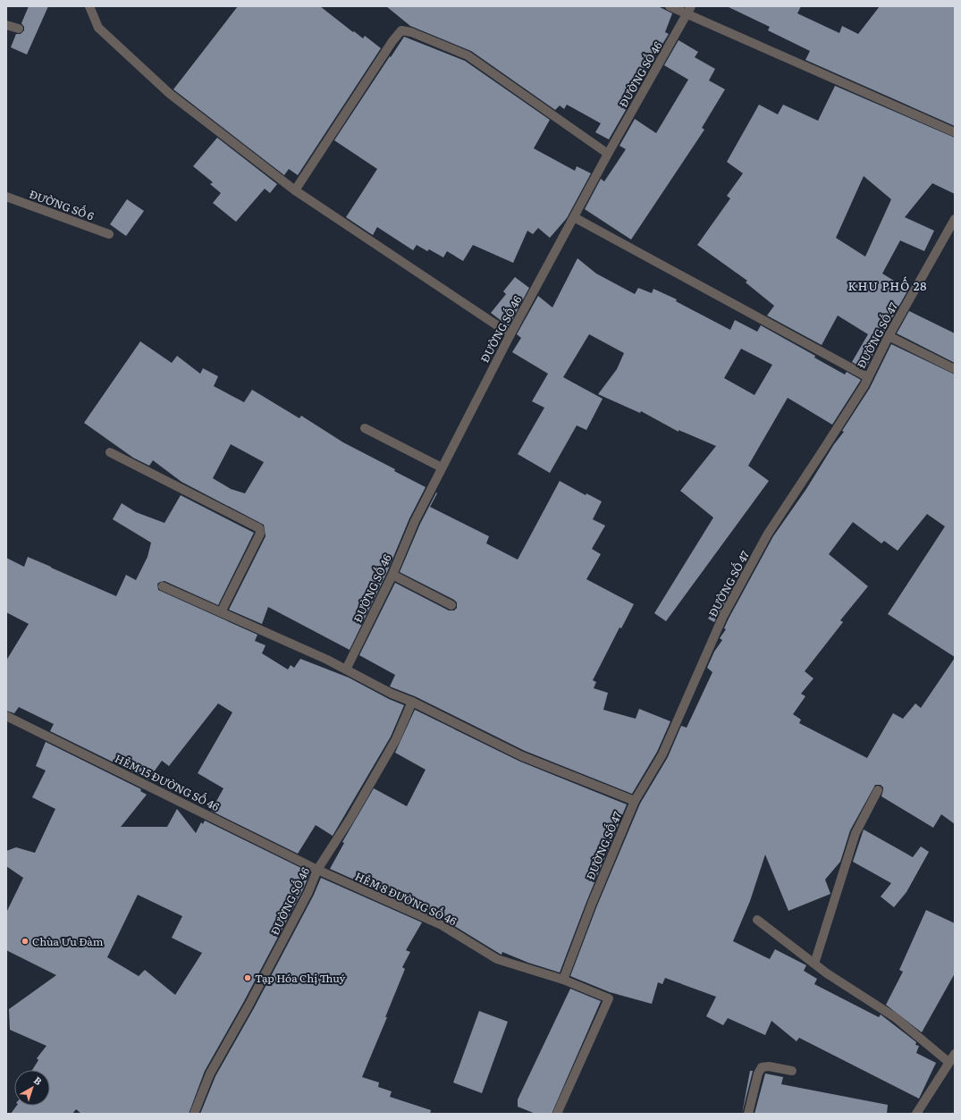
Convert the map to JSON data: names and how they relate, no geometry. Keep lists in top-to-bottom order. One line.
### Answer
{"streets":{"street":["ĐƯỜNG SỐ 46","ĐƯỜNG SỐ 6","ĐƯỜNG SỐ 47","HẺM 15 ĐƯỜNG SỐ 46","HẺM 8 ĐƯỜNG SỐ 46"]},"crossings":[["ĐƯỜNG SỐ 46","HẺM 15 ĐƯỜNG SỐ 46"],["ĐƯỜNG SỐ 46","HẺM 8 ĐƯỜNG SỐ 46"],["ĐƯỜNG SỐ 47","HẺM 8 ĐƯỜNG SỐ 46"],["HẺM 15 ĐƯỜNG SỐ 46","HẺM 8 ĐƯỜNG SỐ 46"]],"districts":["KHU PHỐ 28"],"places":["Chùa Ưu Đàm","Tạp Hóa Chị Thuý"],"north":"top right"}
